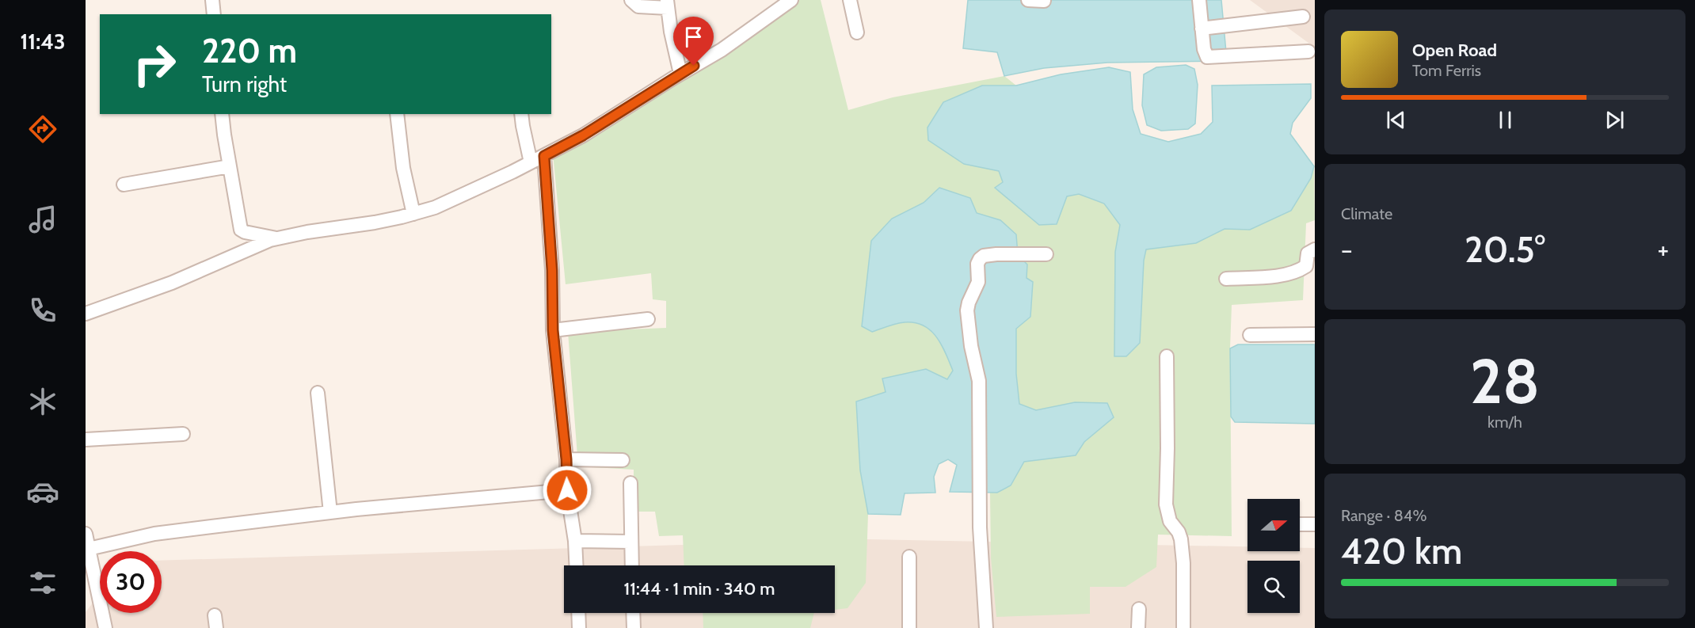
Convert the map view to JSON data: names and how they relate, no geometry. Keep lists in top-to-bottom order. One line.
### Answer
{"north":"right","page":{"tabs":"11:43","turn":["220 m","Turn right"],"song":["Open Road","Tom Ferris"],"tile":["Climate",["28","km/h"],["Range · 84%","420 km"]],"heat":["−","20.5°","+"],"limit":"30","trip":"11:44 · 1 min · 340 m"}}
